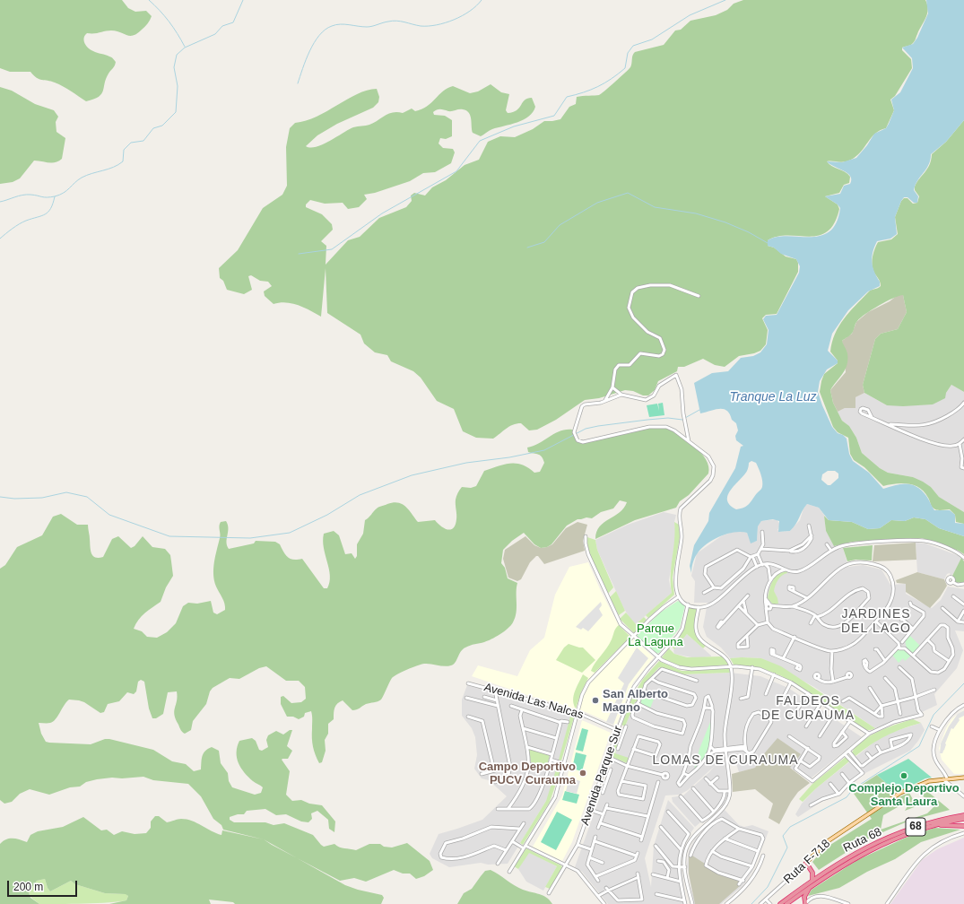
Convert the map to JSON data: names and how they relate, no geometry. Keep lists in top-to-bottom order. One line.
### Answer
{"streets":{"highway":["68","Ruta 68"],"main road":["Ruta F-718"],"street":["Avenida Las Nalcas","Avenida Parque Sur"]},"crossings":[["Avenida Las Nalcas","Avenida Parque Sur"]],"districts":["JARDINES DEL LAGO","FALDEOS DE CURAUMA","LOMAS DE CURAUMA"],"water":["Tranque La Luz"],"parks":["Parque La Laguna"],"places":["San Alberto Magno","Campo Deportivo PUCV Curauma","Complejo Deportivo Santa Laura"],"scale_bar":"200 m"}
